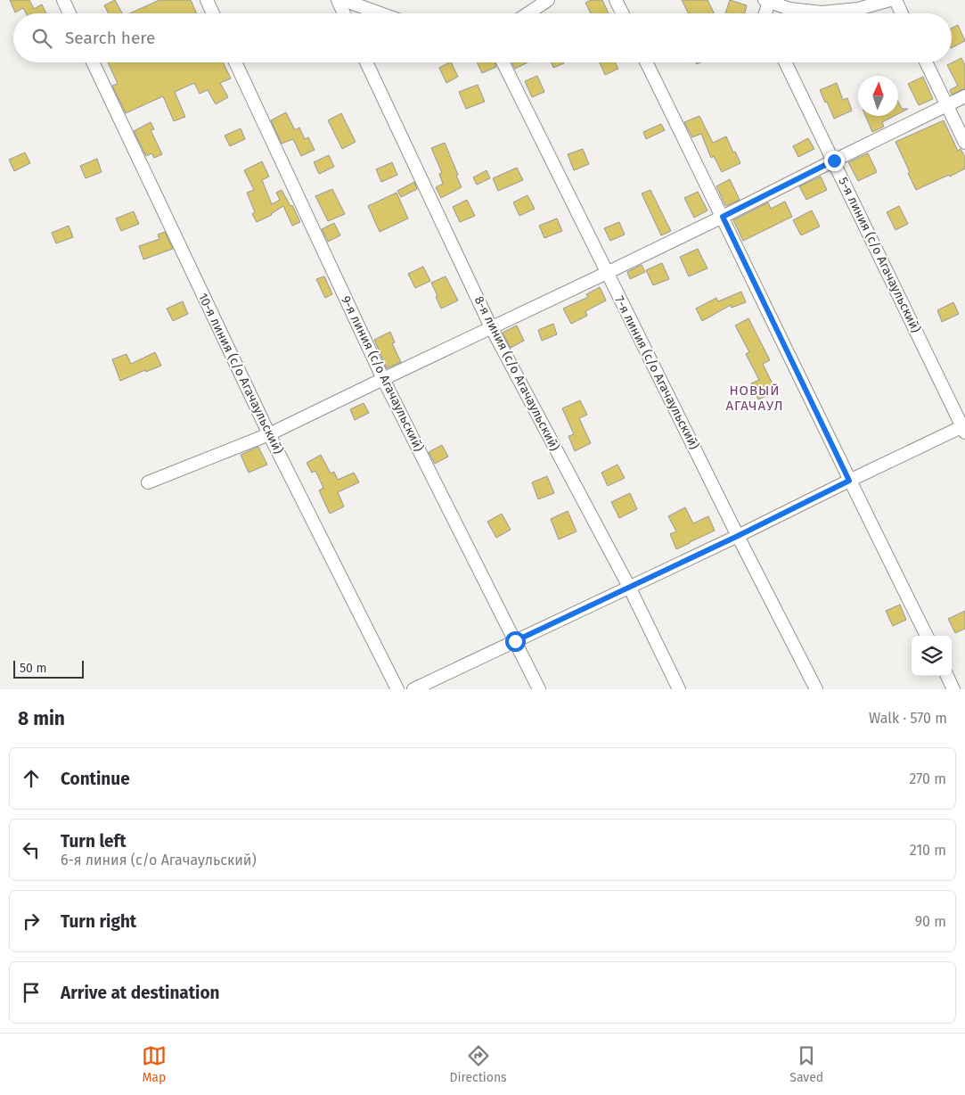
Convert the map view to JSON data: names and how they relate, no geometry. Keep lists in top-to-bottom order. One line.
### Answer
{"streets":{"street":["5-я линия (с/о Агачаульский)","7-я линия (с/о Агачаульский)","10-я линия (с/о Агачаульский)","9-я линия (с/о Агачаульский)","8-я линия (с/о Агачаульский)"]},"districts":["НОВЫЙ АГАЧАУЛ"],"scale_bar":"50 m","north":"top","page":{"search":"Search here","scale":"50 m","heading":["8 min","Walk · 570 m"],"list":[["Continue","270 m"],["Turn left","6-я линия (с/о Агачаульский)","210 m"],["Turn right","90 m"],"Arrive at destination"],"nav":["Map","Directions","Saved"]}}
